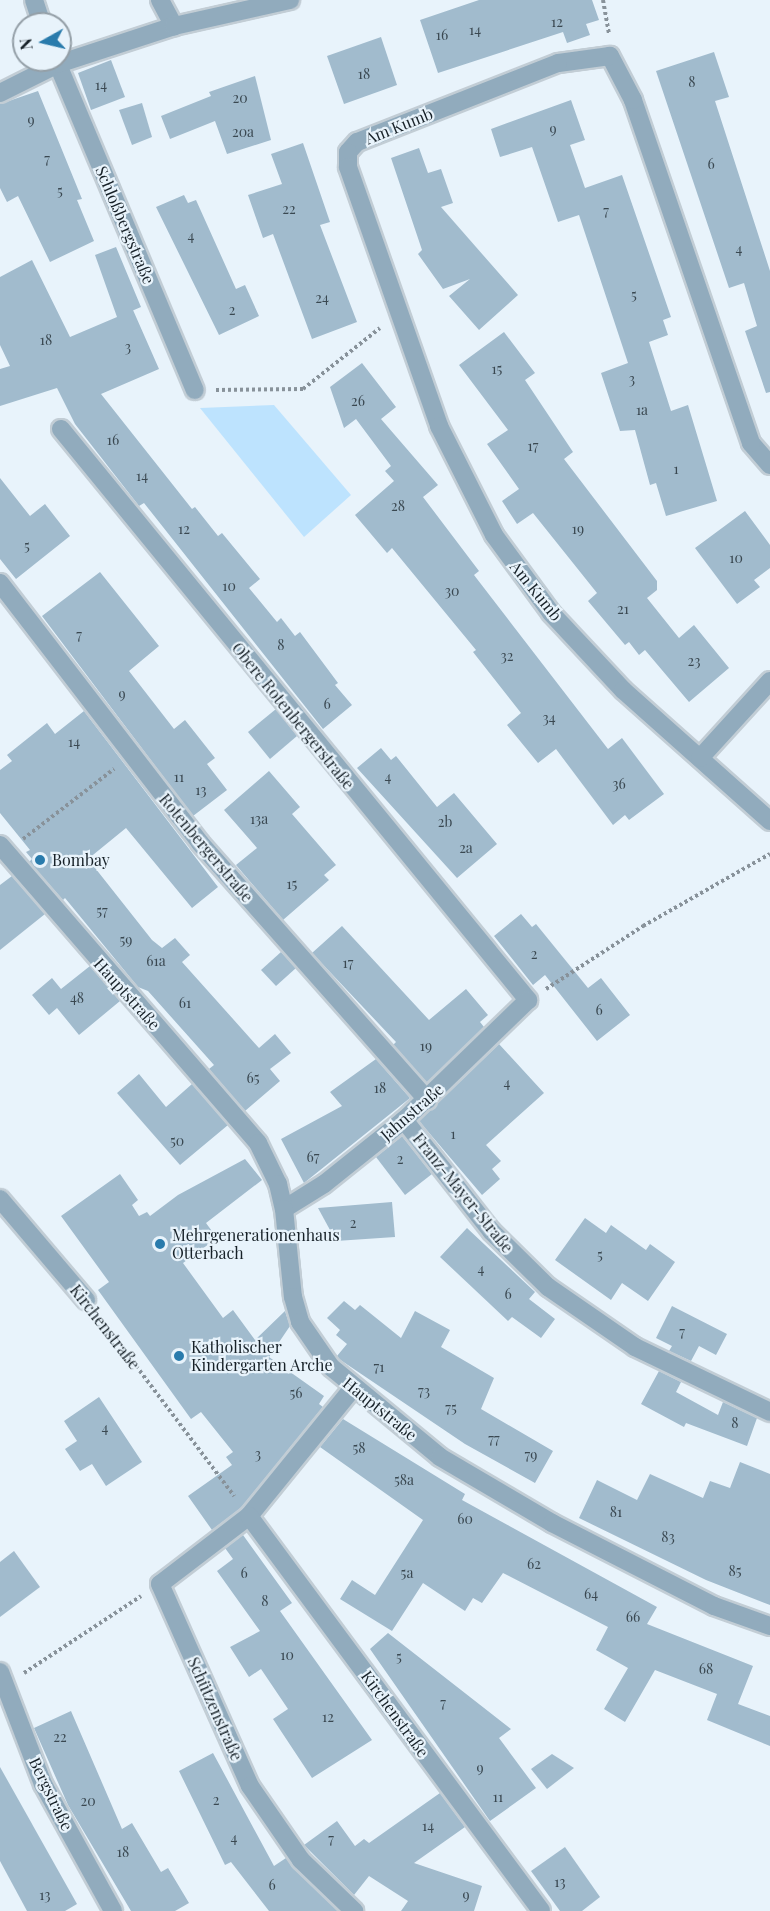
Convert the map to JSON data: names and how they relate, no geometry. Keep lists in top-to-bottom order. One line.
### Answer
{"streets":{"street":["Am Kumb","Schloßbergstraße","Obere Rotenbergerstraße","Rotenbergerstraße","Hauptstraße","Jahnstraße","Franz-Mayer-Straße","Kirchenstraße","Schützenstraße","Bergstraße"]},"crossings":[["Obere Rotenbergerstraße","Jahnstraße"],["Rotenbergerstraße","Jahnstraße"],["Hauptstraße","Jahnstraße"],["Jahnstraße","Franz-Mayer-Straße"]],"places":["Bombay","Mehrgenerationenhaus Otterbach","Katholischer Kindergarten Arche"],"house_numbers":["12","14","16","18","8","14","20","9","9","20a","7","6","5","22","7","4","4","5","24","2","18","3","15","3","26","1a","16","17","1","14","28","12","19","5","10","10","30","21","7","8","32","23","9","6","34","14","11","4","36","13","13a","2b","2a","15","57","59","2","61a","17","48","61","6","19","65","4","18","1","50","67","2","2","5","4","6","7","71","73","56","75","8","4","77","58","3","79","58a","81","60","83","62","85","6","5a","64","8","66","10","5","68","7","12","22","9","11","2","20","14","4","7","18","13","6","13","9"],"north":"left"}
